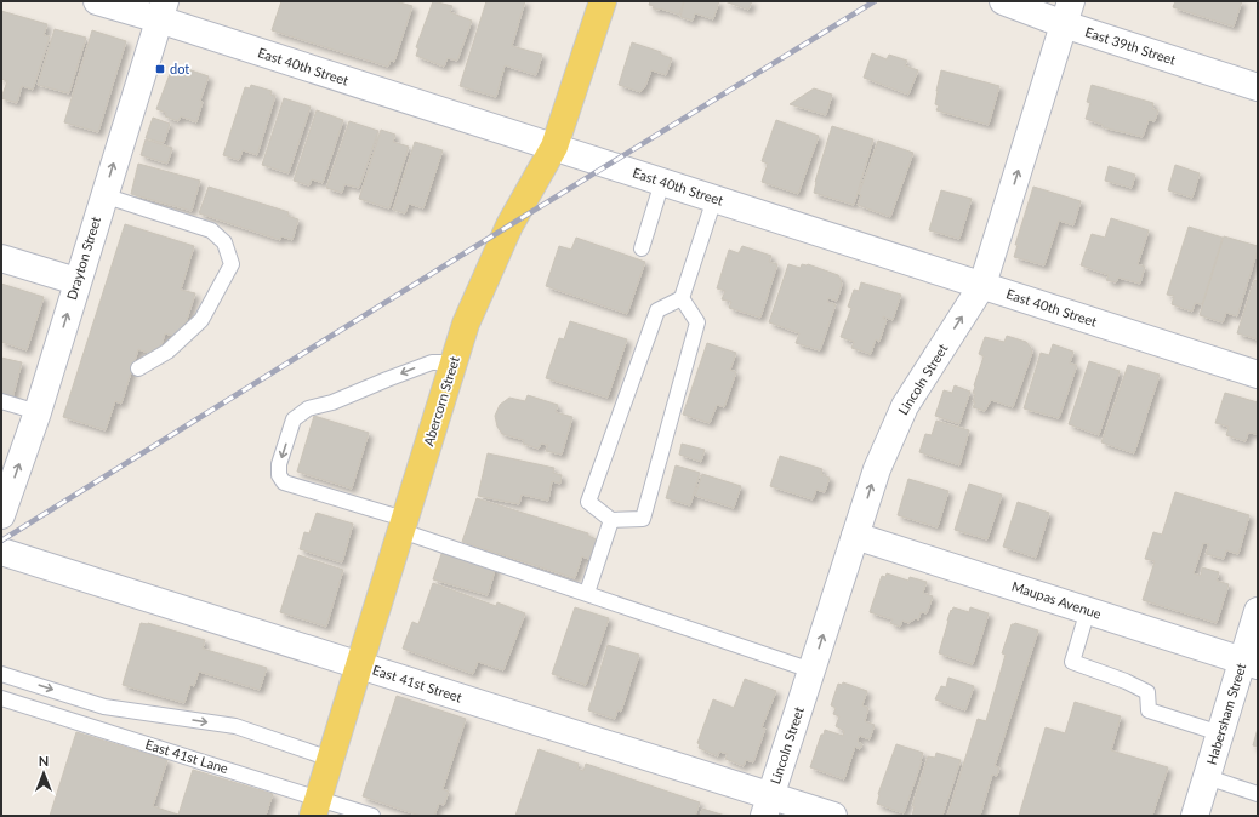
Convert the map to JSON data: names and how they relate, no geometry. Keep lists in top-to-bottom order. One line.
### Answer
{"streets":{"main road":["Abercorn Street"],"street":["East 39th Street","East 40th Street","Drayton Street","Lincoln Street","Maupas Avenue","East 41st Street","Habersham Street"],"lane":["East 41st Lane"]},"crossings":[["East 39th Street","Lincoln Street"],["East 40th Street","Drayton Street"],["East 40th Street","Lincoln Street"],["East 40th Street","Abercorn Street"],["Lincoln Street","Maupas Avenue"],["Lincoln Street","East 41st Street"],["Abercorn Street","East 41st Street"],["Abercorn Street","East 41st Lane"],["Maupas Avenue","Habersham Street"]],"one_way":["Drayton Street","Lincoln Street"],"places":{"transit":["dot"]},"north":"top"}
